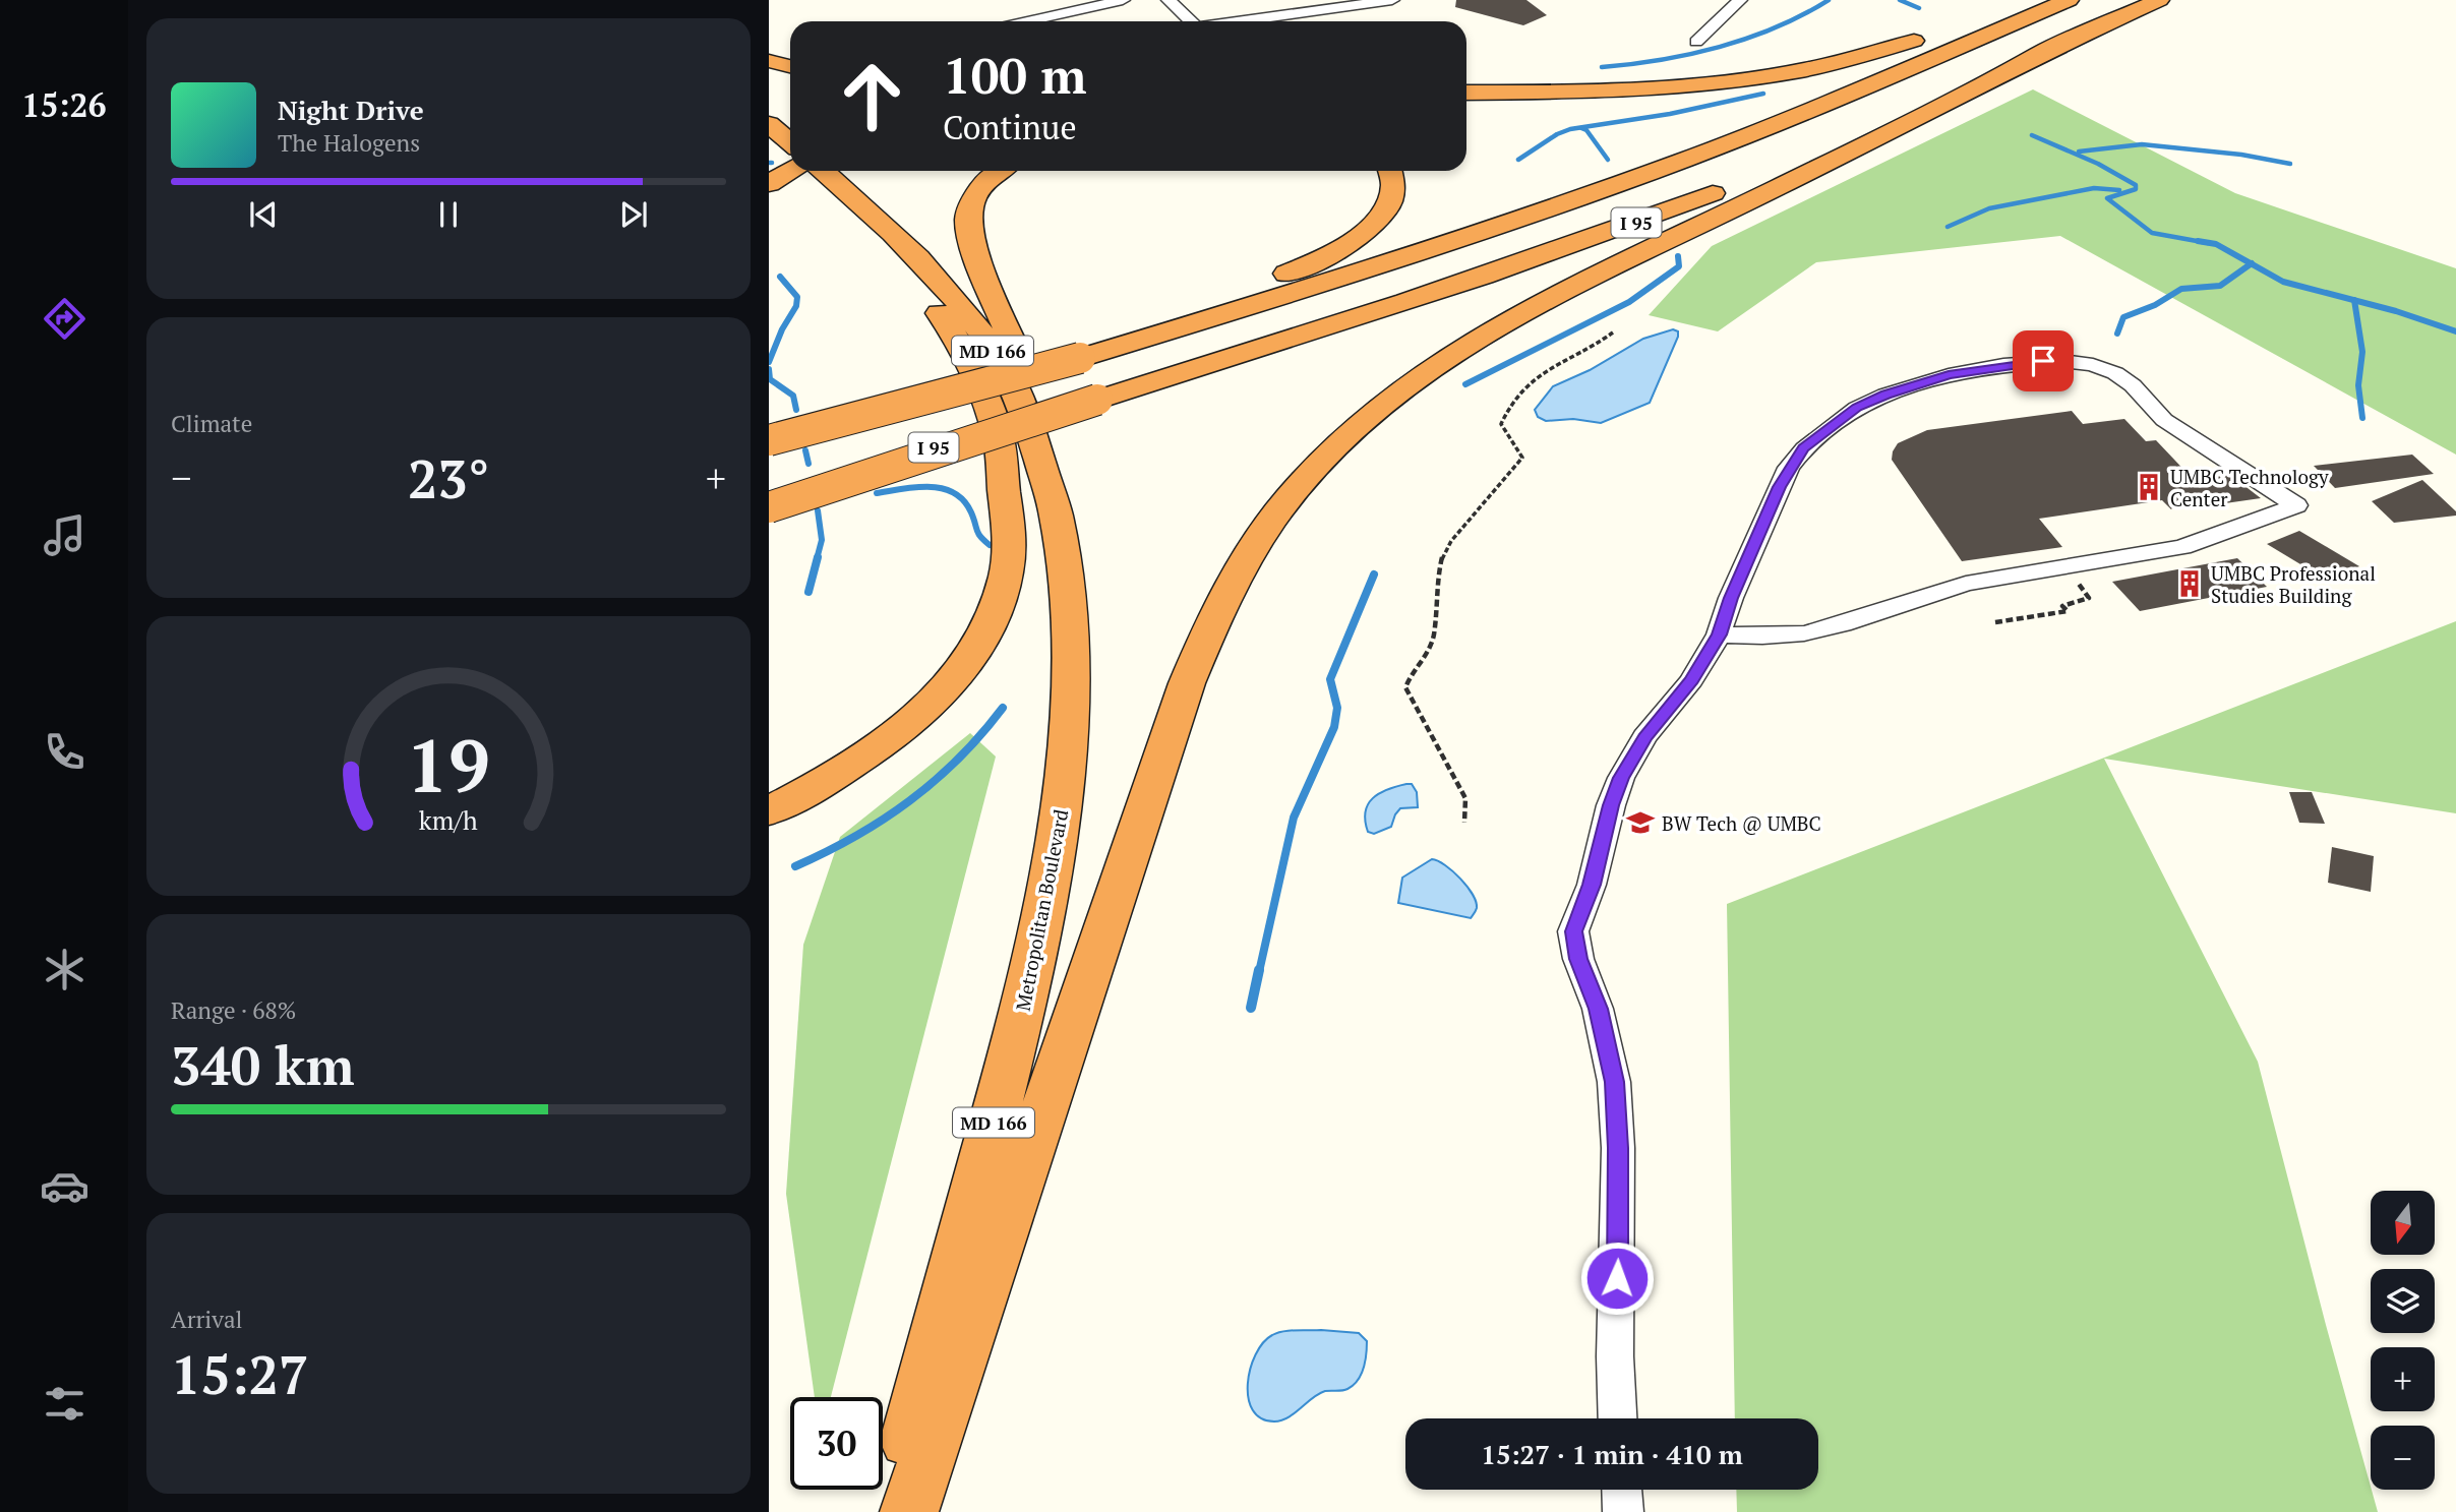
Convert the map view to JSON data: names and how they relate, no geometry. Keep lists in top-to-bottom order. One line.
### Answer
{"streets":{"highway":["I 95","MD 166","Metropolitan Boulevard"]},"places":{"building":["UMBC Technology Center","UMBC Professional Studies Building"],"school or university":["BW Tech @ UMBC"]},"north":"bottom","page":{"tabs":"15:26","turn":["100 m","Continue"],"song":["Night Drive","The Halogens"],"tile":["Climate",["Range · 68%","340 km"],["Arrival","15:27"]],"heat":["−","23°","+"],"map_buttons":["+","−"],"limit":"30","trip":"15:27 · 1 min · 410 m","gauge":["19","km/h"]}}
